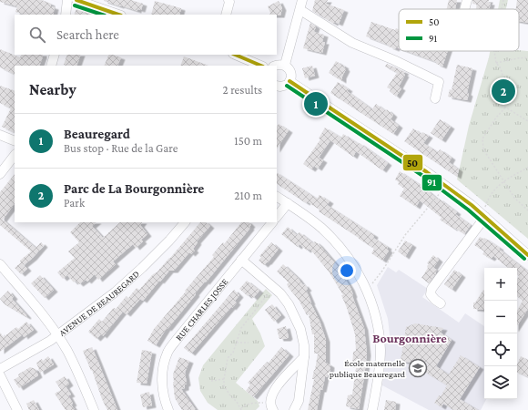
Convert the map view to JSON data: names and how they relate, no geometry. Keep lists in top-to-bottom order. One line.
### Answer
{"streets":{"street":["AVENUE DE BEAUREGARD","RUE CHARLES JOSSE"]},"districts":["Bourgonnière"],"places":{"school or university":["École maternelle publique Beauregard"]},"lines":["transit line 50","transit line 91"],"legend":["50","91"],"page":{"search":"Search here","heading":["Nearby","2 results"],"pins":["2","1"],"list":[{"mark":"1","name":"Beauregard","note":"Bus stop · Rue de la Gare","value":"150 m"},{"mark":"2","name":"Parc de La Bourgonnière","note":"Park","value":"210 m"}],"map_buttons":["+","−"]}}
